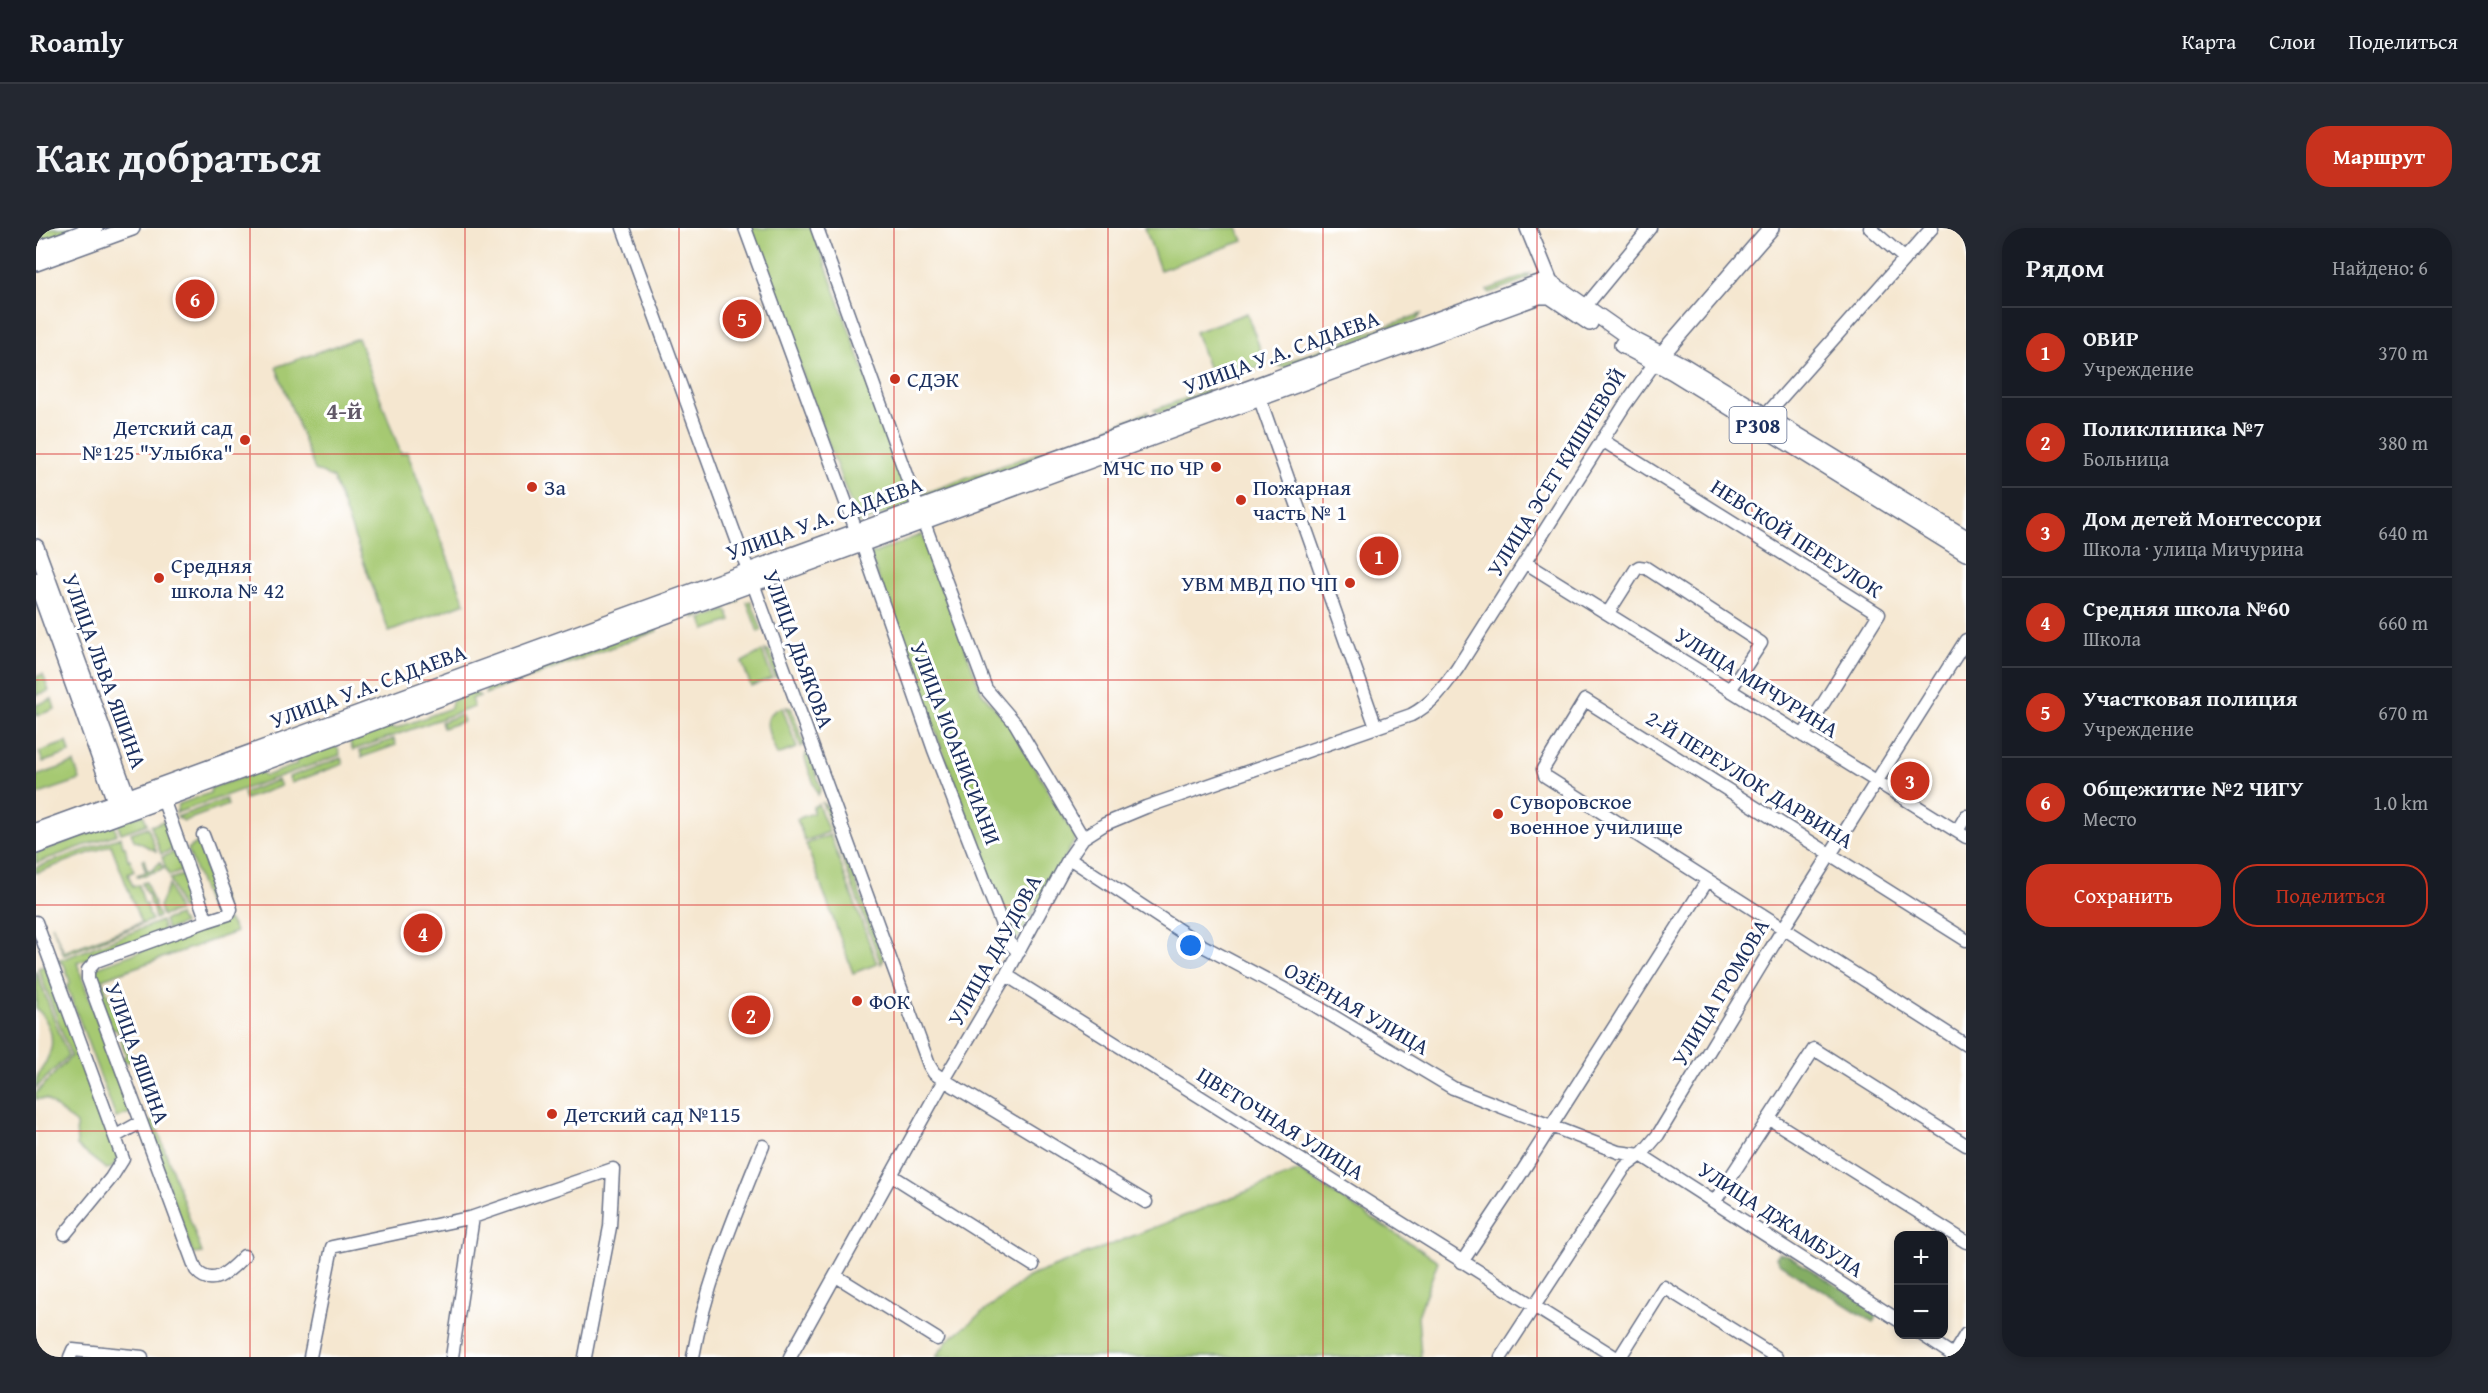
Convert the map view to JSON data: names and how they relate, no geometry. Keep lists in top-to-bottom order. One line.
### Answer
{"streets":{"main road":["УЛИЦА У.А. САДАЕВА","P308","УЛИЦА ЭСЕТ КИШИЕВОЙ","УЛИЦА ЛЬВА ЯШИНА"],"street":["НЕВСКОЙ ПЕРЕУЛОК","УЛИЦА ДЬЯКОВА","УЛИЦА МИЧУРИНА","УЛИЦА ИОАНИСИАНИ","2-Й ПЕРЕУЛОК ДАРВИНА","УЛИЦА ДАУДОВА","УЛИЦА ГРОМОВА","ОЗЁРНАЯ УЛИЦА","УЛИЦА ЯШИНА","ЦВЕТОЧНАЯ УЛИЦА","УЛИЦА ДЖАМБУЛА"]},"crossings":[["УЛИЦА У.А. САДАЕВА","P308"],["УЛИЦА У.А. САДАЕВА","УЛИЦА ДЬЯКОВА"],["УЛИЦА У.А. САДАЕВА","УЛИЦА ЛЬВА ЯШИНА"],["УЛИЦА У.А. САДАЕВА","УЛИЦА ИОАНИСИАНИ"],["P308","УЛИЦА ЭСЕТ КИШИЕВОЙ"],["УЛИЦА ЭСЕТ КИШИЕВОЙ","НЕВСКОЙ ПЕРЕУЛОК"],["УЛИЦА ЭСЕТ КИШИЕВОЙ","УЛИЦА МИЧУРИНА"],["УЛИЦА ЭСЕТ КИШИЕВОЙ","УЛИЦА ДАУДОВА"],["НЕВСКОЙ ПЕРЕУЛОК","УЛИЦА МИЧУРИНА"],["УЛИЦА ДЬЯКОВА","УЛИЦА ДАУДОВА"],["УЛИЦА МИЧУРИНА","УЛИЦА ГРОМОВА"],["УЛИЦА ИОАНИСИАНИ","УЛИЦА ДАУДОВА"],["2-Й ПЕРЕУЛОК ДАРВИНА","УЛИЦА ГРОМОВА"],["УЛИЦА ДАУДОВА","ОЗЁРНАЯ УЛИЦА"],["УЛИЦА ДАУДОВА","ЦВЕТОЧНАЯ УЛИЦА"],["УЛИЦА ГРОМОВА","ОЗЁРНАЯ УЛИЦА"],["УЛИЦА ГРОМОВА","ЦВЕТОЧНАЯ УЛИЦА"],["УЛИЦА ГРОМОВА","УЛИЦА ДЖАМБУЛА"],["ОЗЁРНАЯ УЛИЦА","УЛИЦА ДЖАМБУЛА"]],"districts":["4-й"],"places":["СДЭК","Детский сад №125 \"Улыбка\"","МЧС по ЧР","За","Пожарная часть № 1","Средняя школа № 42","УВМ МВД ПО ЧП","Суворовское военное училище","ФОК","Детский сад №115"],"page":{"header":"Roamly","nav":["Карта","Слои","Поделиться"],"title":"Как добраться","buttons":["Маршрут",["Сохранить","Поделиться"]],"heading":["Рядом","Найдено: 6"],"pins":["6","5","1","3","4","2"],"list":[{"mark":"1","name":"ОВИР","note":"Учреждение","value":"370 m"},{"mark":"2","name":"Поликлиника №7","note":"Больница","value":"380 m"},{"mark":"3","name":"Дом детей Монтессори","note":"Школа · улица Мичурина","value":"640 m"},{"mark":"4","name":"Средняя школа №60","note":"Школа","value":"660 m"},{"mark":"5","name":"Участковая полиция","note":"Учреждение","value":"670 m"},{"mark":"6","name":"Общежитие №2 ЧИГУ","note":"Место","value":"1.0 km"}],"map_buttons":["+","−"]}}
